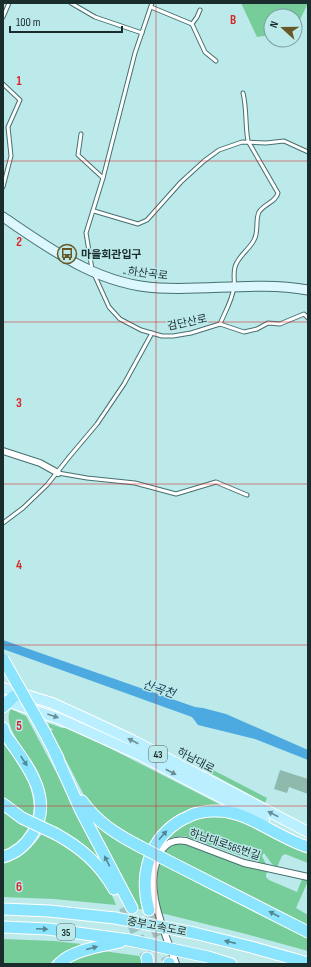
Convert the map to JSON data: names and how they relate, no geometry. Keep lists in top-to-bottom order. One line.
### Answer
{"streets":{"highway":["중부고속도로","35"],"main road":["43","하남대로"],"street":["하산곡로","하남대로565번길"],"lane":["검단산로"]},"crossings":[["하산곡로","검단산로"]],"water":["산곡천"],"places":{"bus stop":["마을회관입구"]},"scale_bar":"100 m","north":"left","grid":{"columns":["B"],"rows":["1","2","3","4","5","6"]}}
